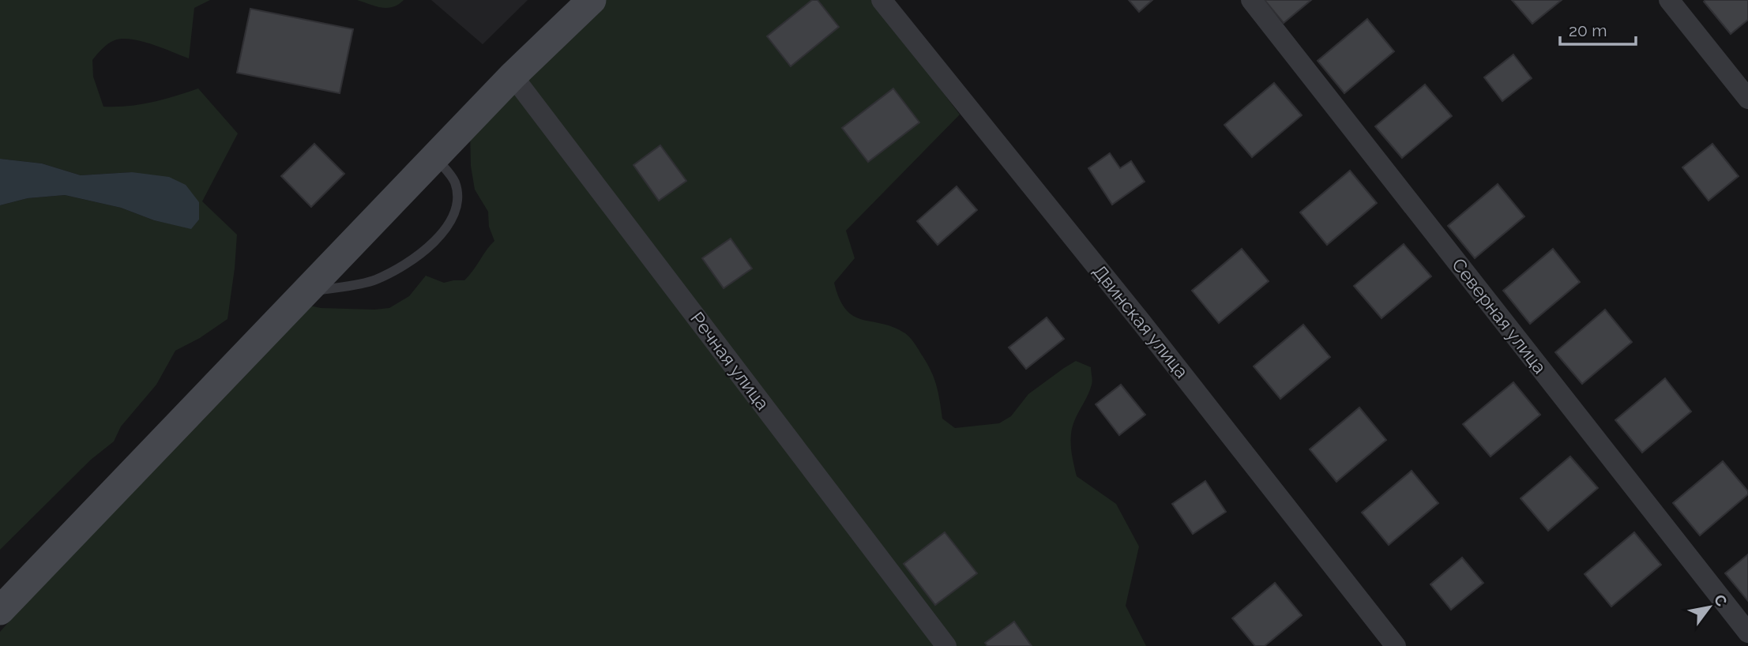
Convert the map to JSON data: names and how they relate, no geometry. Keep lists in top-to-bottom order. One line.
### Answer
{"streets":{"street":["Северная улица","Двинская улица","Речная улица"]},"scale_bar":"20 m","north":"top right"}
